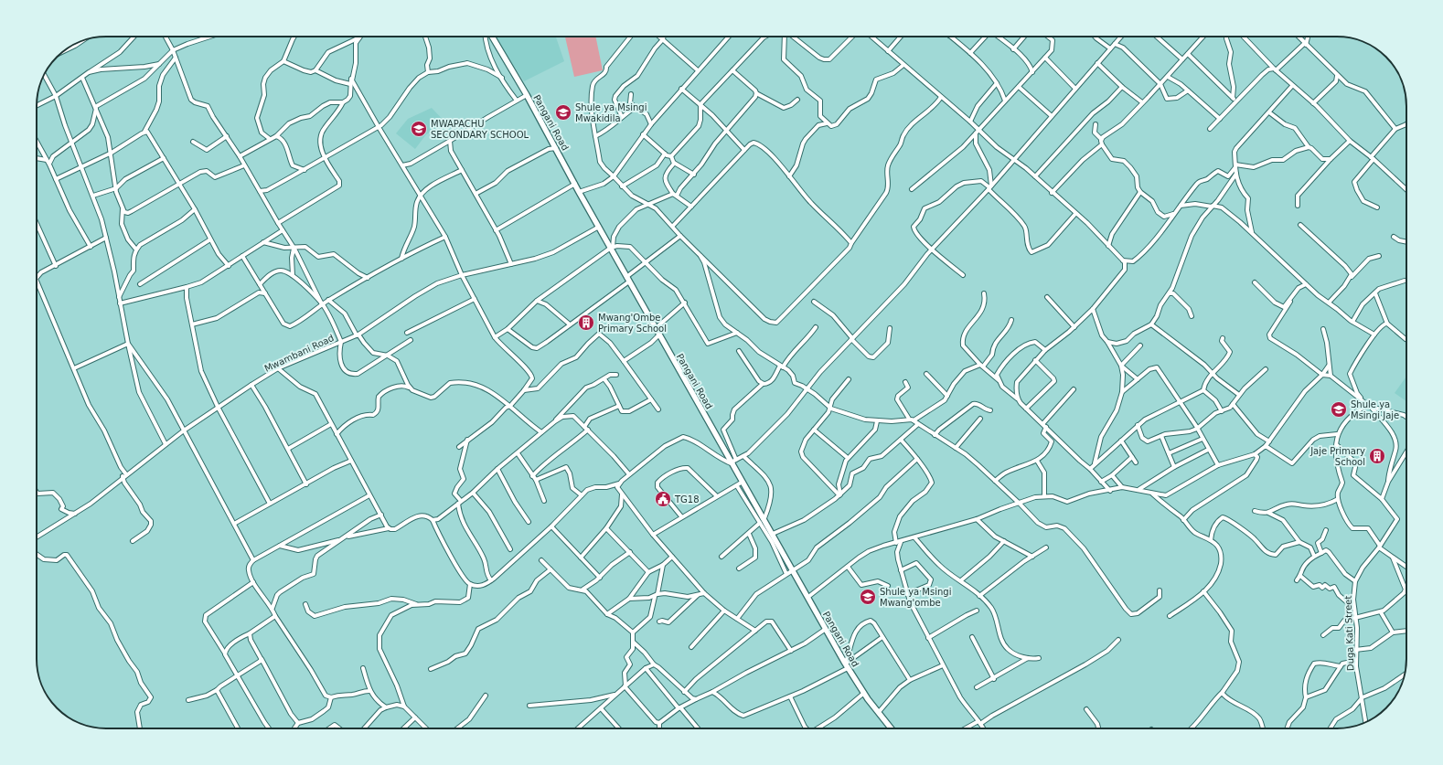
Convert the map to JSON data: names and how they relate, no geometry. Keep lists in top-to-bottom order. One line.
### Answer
{"streets":{"main road":["Pangani Road"],"street":["Mwambani Road","Duga Kati Street"]},"crossings":[["Pangani Road","Mwambani Road"]],"places":{"school or university":["Shule ya Msingi Mwakidila","MWAPACHU SECONDARY SCHOOL","Shule ya Msingi Jaje","Shule ya Msingi Mwang'ombe"],"building":["Mwang'Ombe Primary School","Jaje Primary School"],"public building":["TG18"]}}
